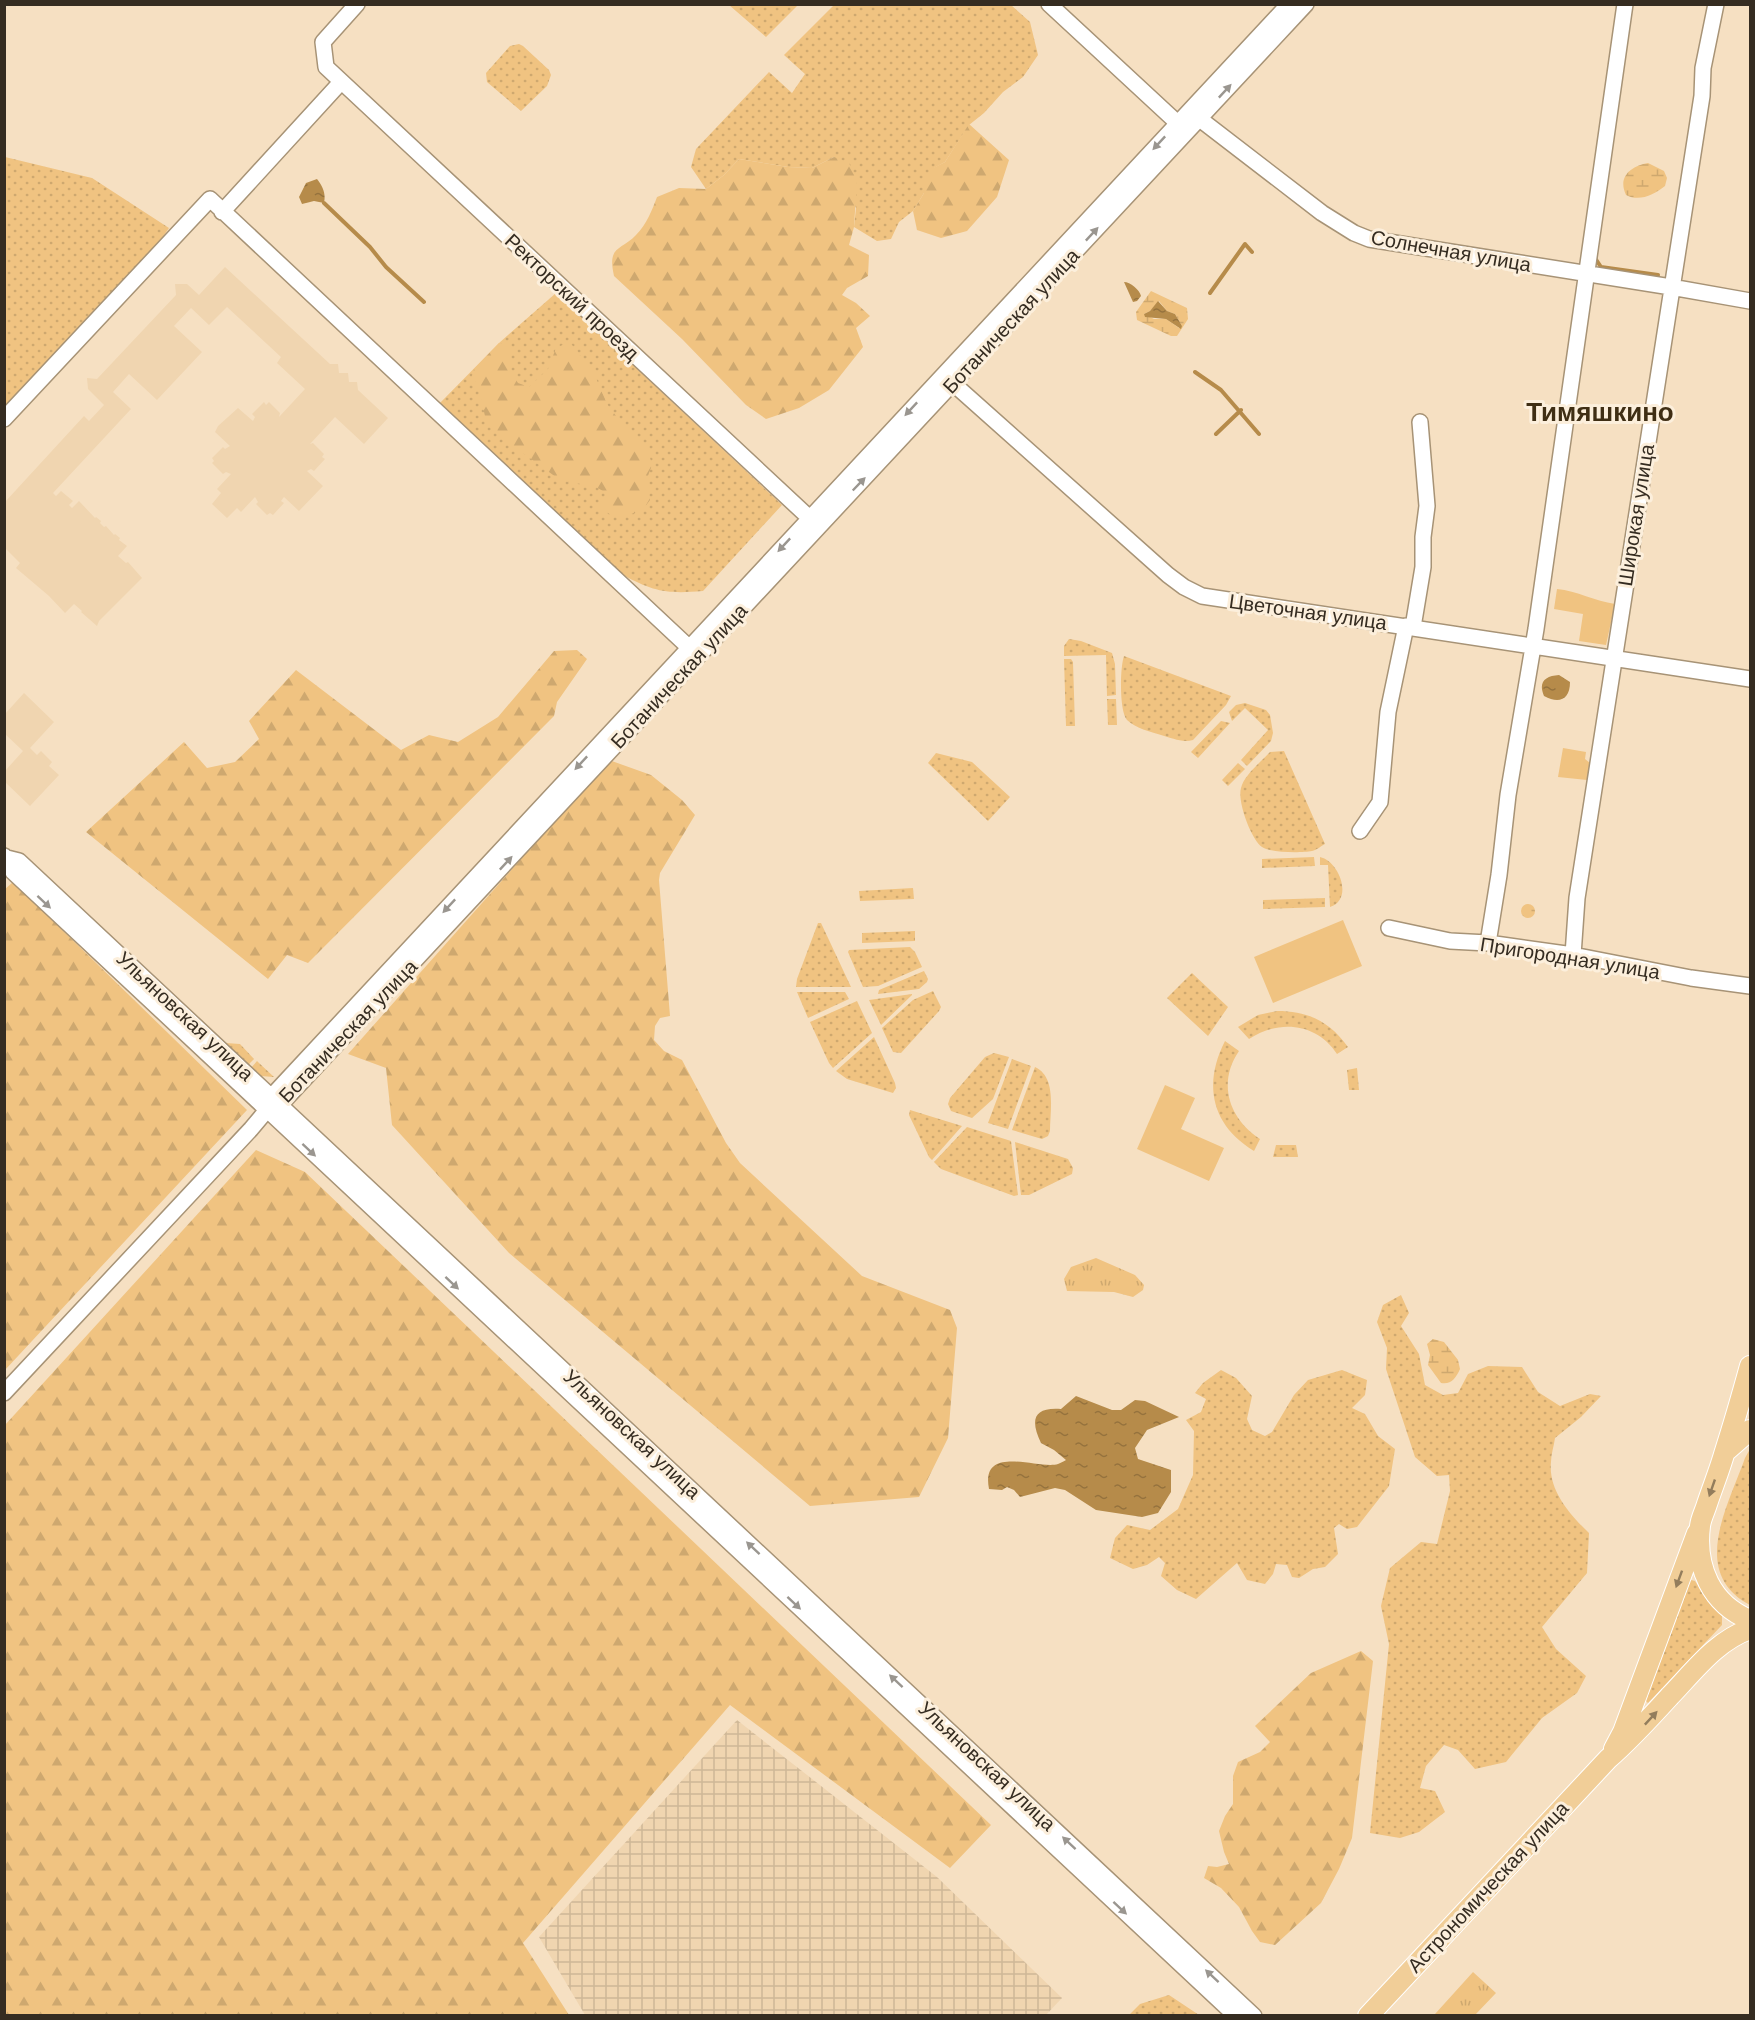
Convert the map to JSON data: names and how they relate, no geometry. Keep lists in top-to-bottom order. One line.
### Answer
{"streets":{"main road":["Астрономическая улица"],"street":["Солнечная улица","Ректорский проезд","Ботаническая улица","Широкая улица","Цветочная улица","Пригородная улица","Ульяновская улица"]},"crossings":[["Солнечная улица","Ботаническая улица"],["Солнечная улица","Широкая улица"],["Ректорский проезд","Ботаническая улица"],["Ботаническая улица","Цветочная улица"],["Ботаническая улица","Ульяновская улица"],["Широкая улица","Цветочная улица"],["Широкая улица","Пригородная улица"]],"districts":["Тимяшкино"]}
